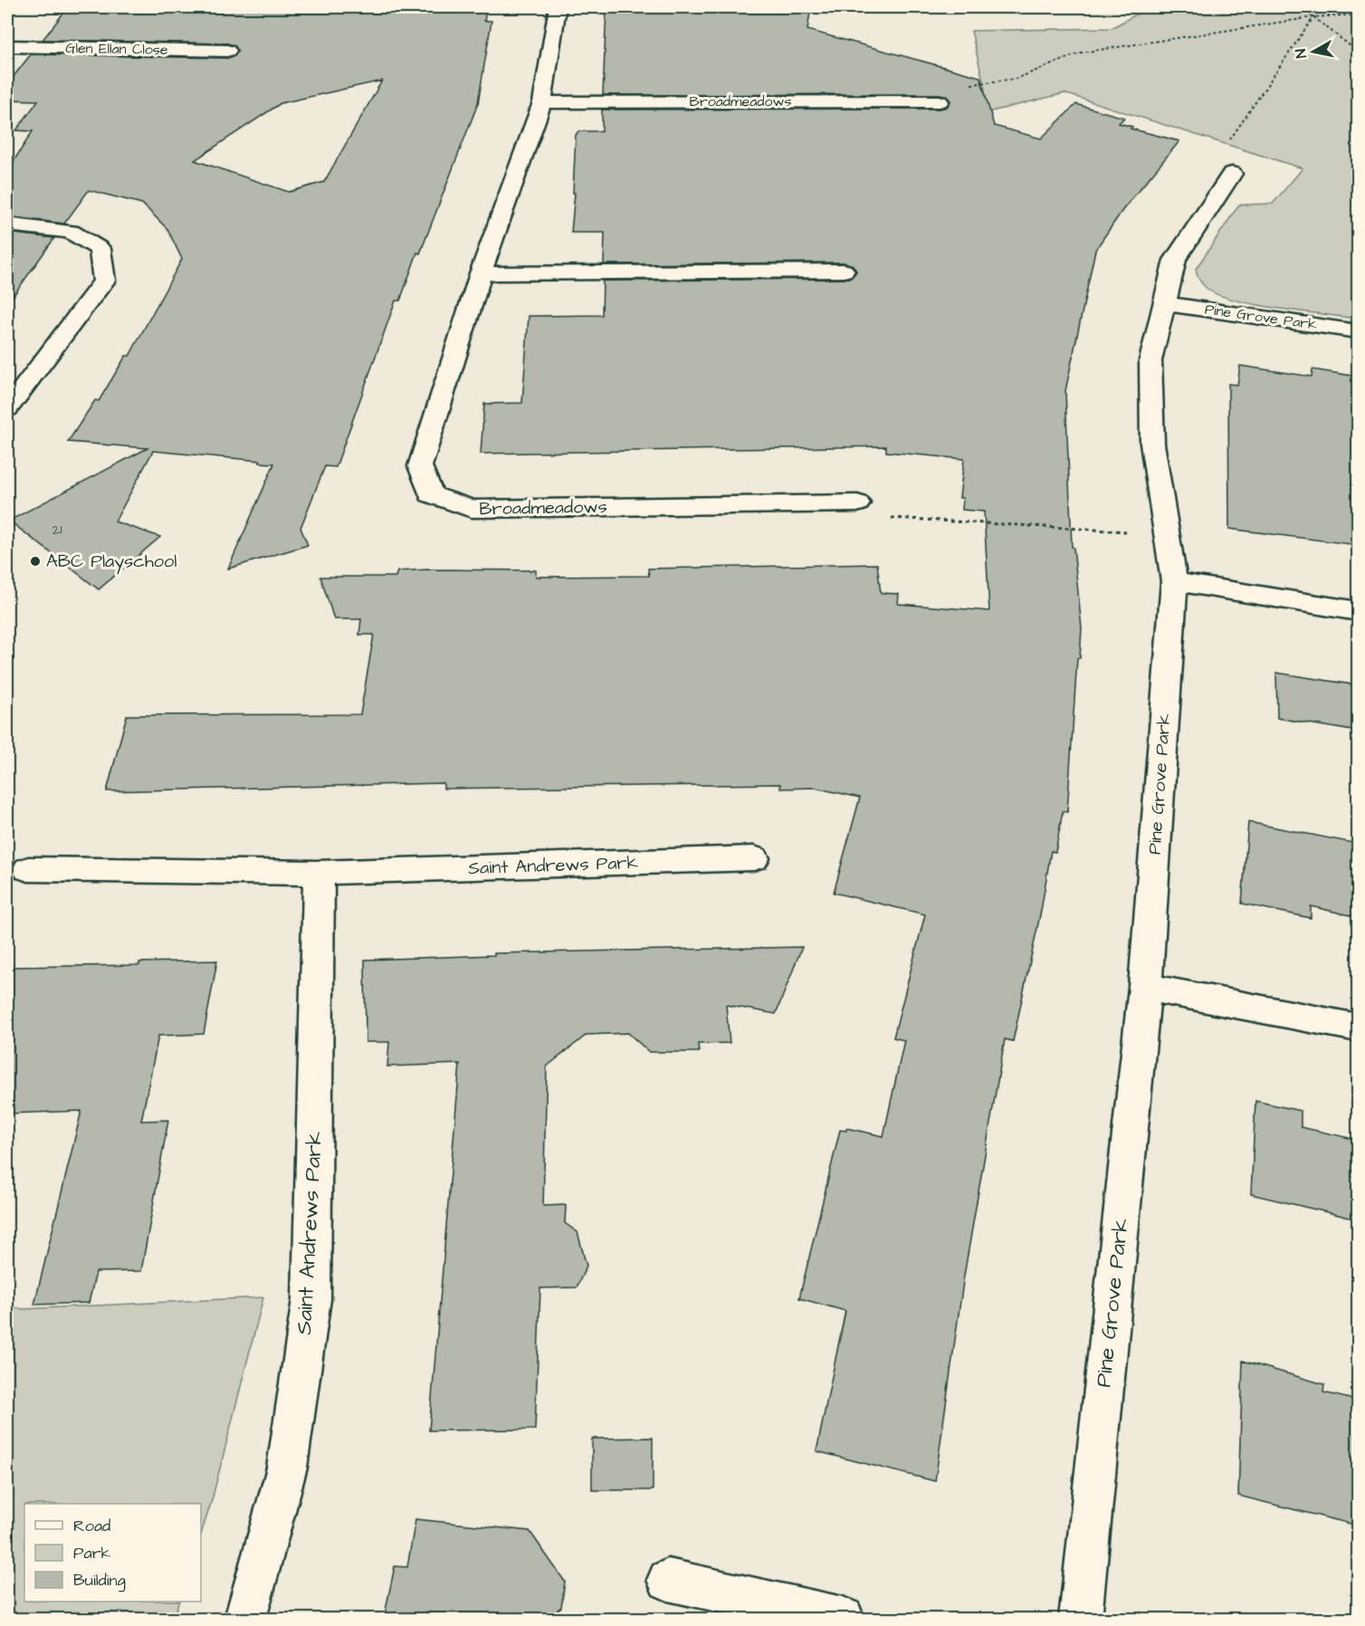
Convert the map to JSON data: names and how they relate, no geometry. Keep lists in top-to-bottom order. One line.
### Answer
{"streets":{"street":["Glen Ellan Close","Broadmeadows","Pine Grove Park","Saint Andrews Park"]},"places":["ABC Playschool"],"house_numbers":["21"],"legend":["Road","Park","Building"],"north":"left"}
